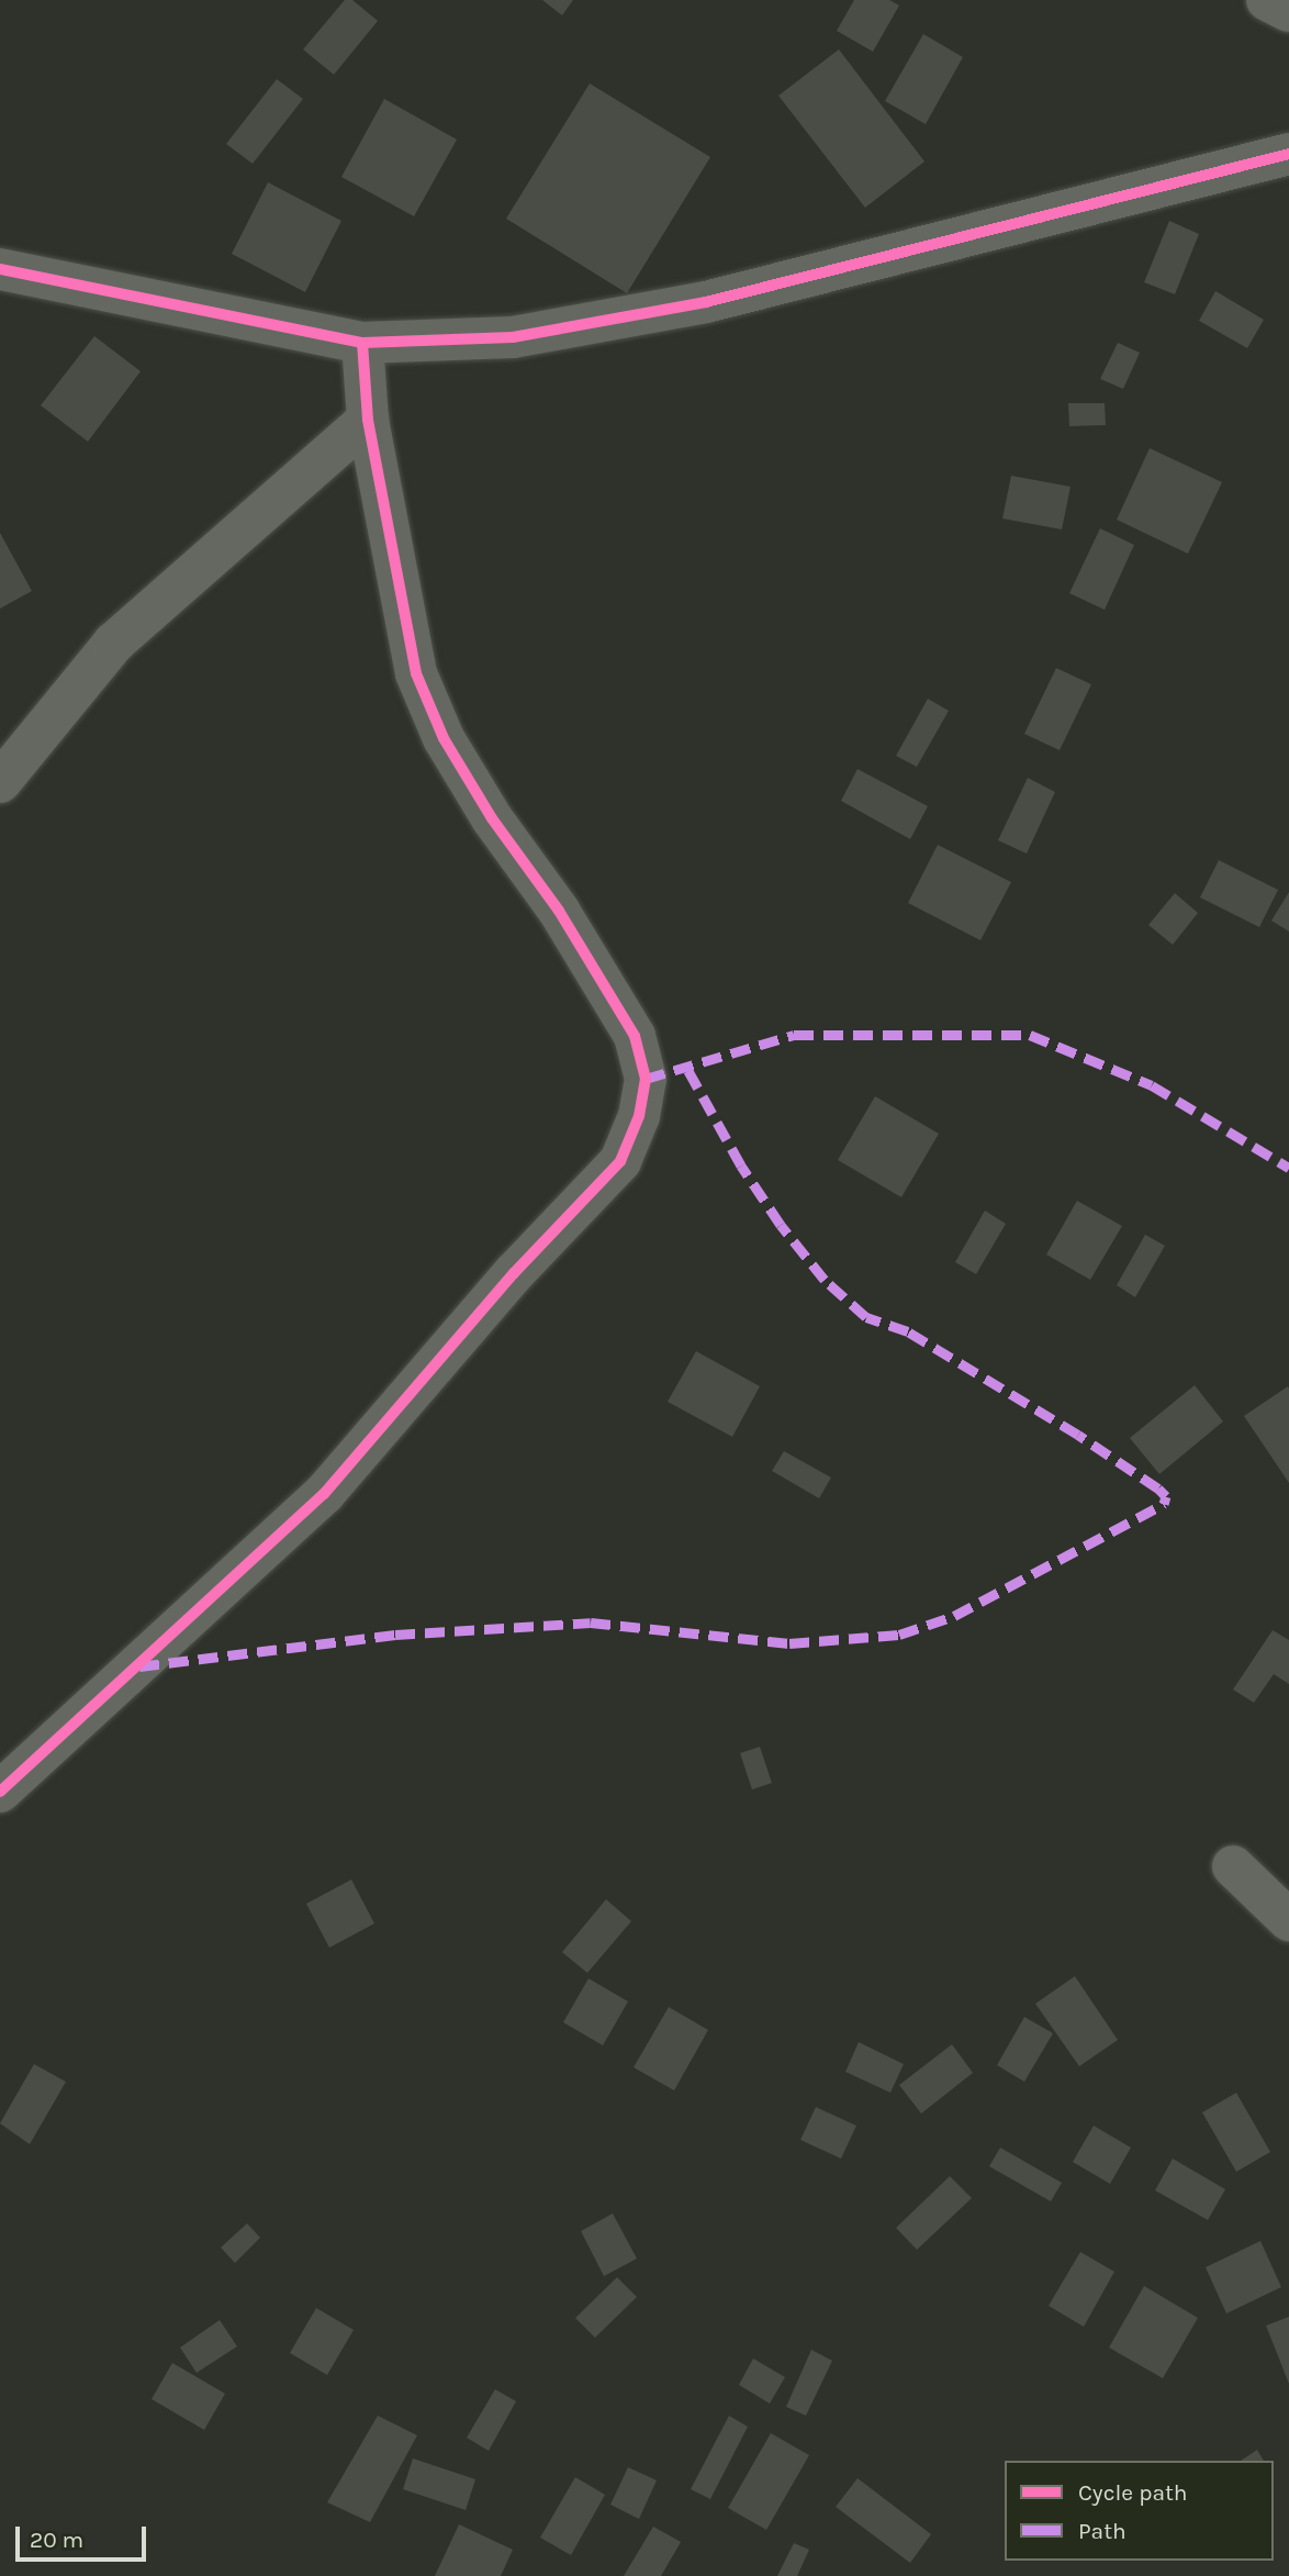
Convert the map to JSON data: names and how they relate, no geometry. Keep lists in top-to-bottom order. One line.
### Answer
{"legend":["Cycle path","Path"],"scale_bar":"20 m"}
